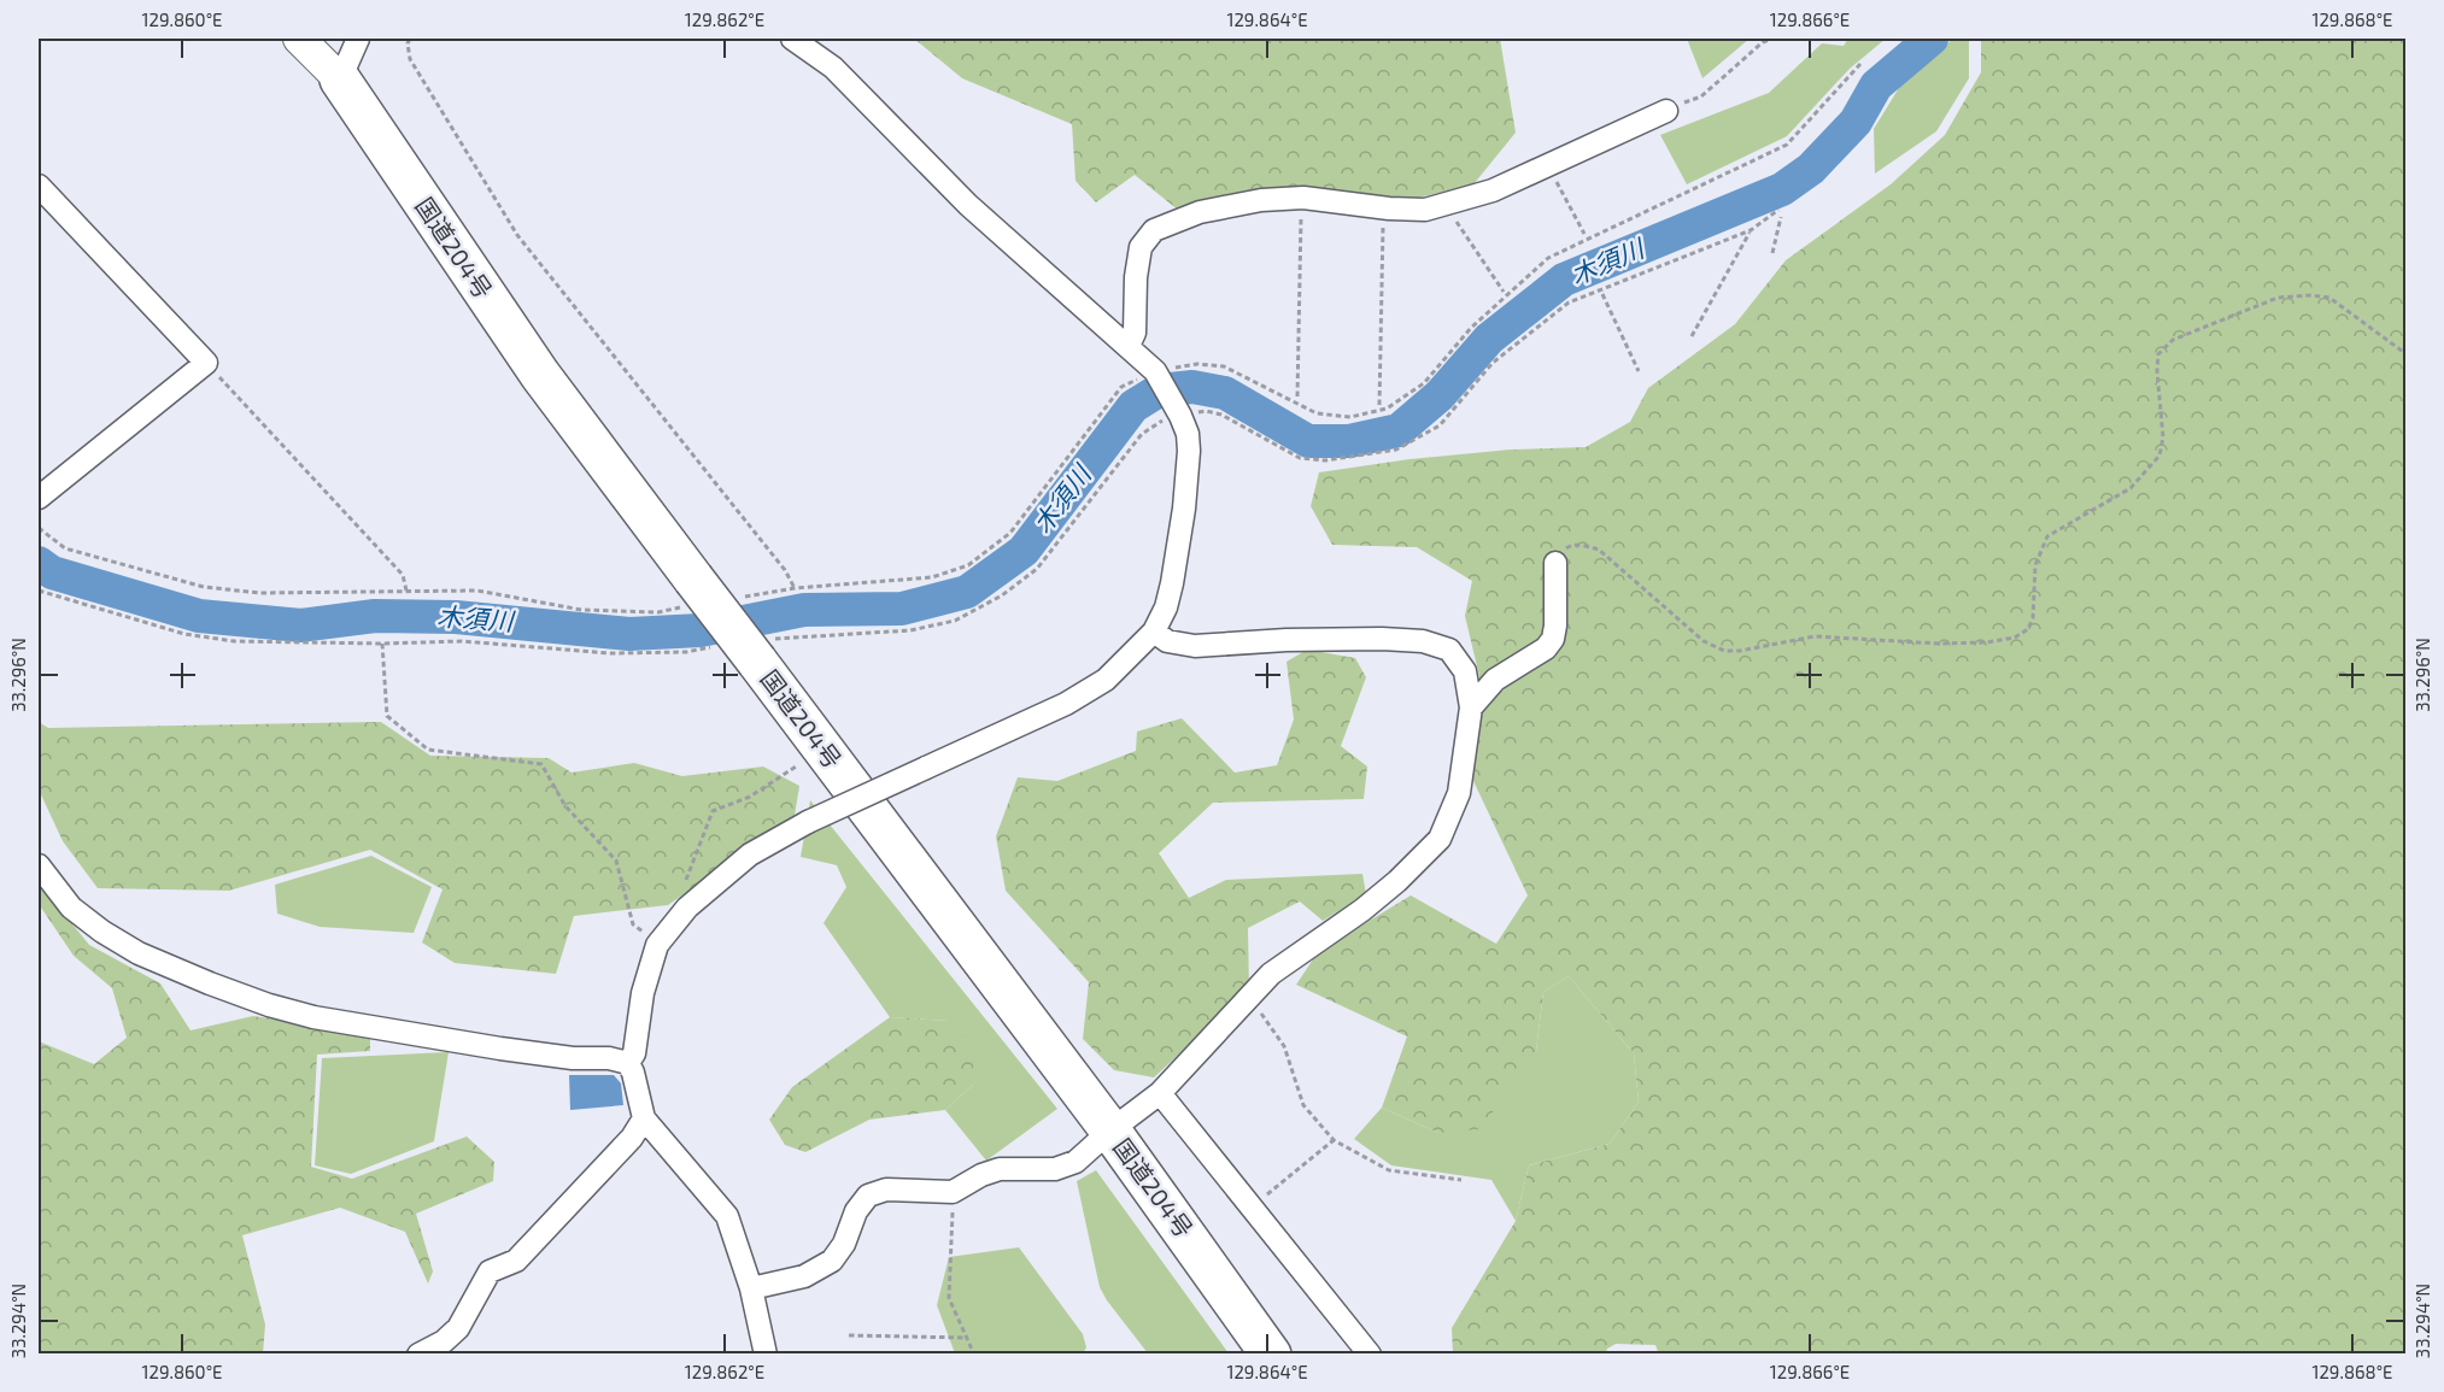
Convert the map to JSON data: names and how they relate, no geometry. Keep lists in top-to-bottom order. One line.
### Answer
{"streets":{"highway":["国道204号"]},"water":["木須川"],"coordinates":["129.860°E","129.862°E","129.864°E","129.866°E","129.868°E","33.296°N","33.294°N"]}
